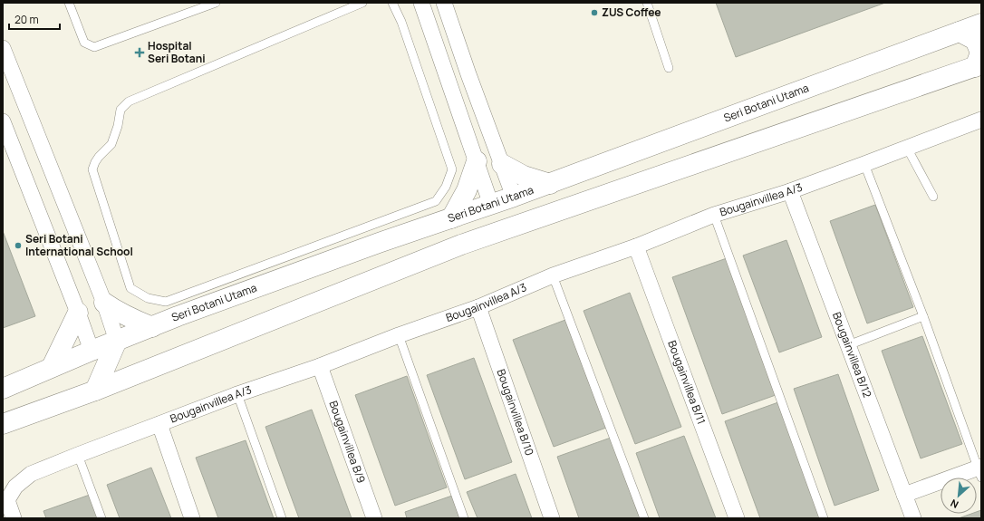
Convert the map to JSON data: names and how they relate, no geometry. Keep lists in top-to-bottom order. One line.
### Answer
{"streets":{"main road":["Seri Botani Utama"],"street":["Bougainvillea A/3","Bougainvillea B/12","Bougainvillea B/11","Bougainvillea B/10","Bougainvillea B/9"]},"crossings":[["Bougainvillea A/3","Bougainvillea B/12"],["Bougainvillea A/3","Bougainvillea B/11"],["Bougainvillea A/3","Bougainvillea B/10"],["Bougainvillea A/3","Bougainvillea B/9"]],"places":{"other":["ZUS Coffee","Seri Botani International School"],"health":["Hospital Seri Botani"]},"scale_bar":"20 m","north":"bottom left"}
